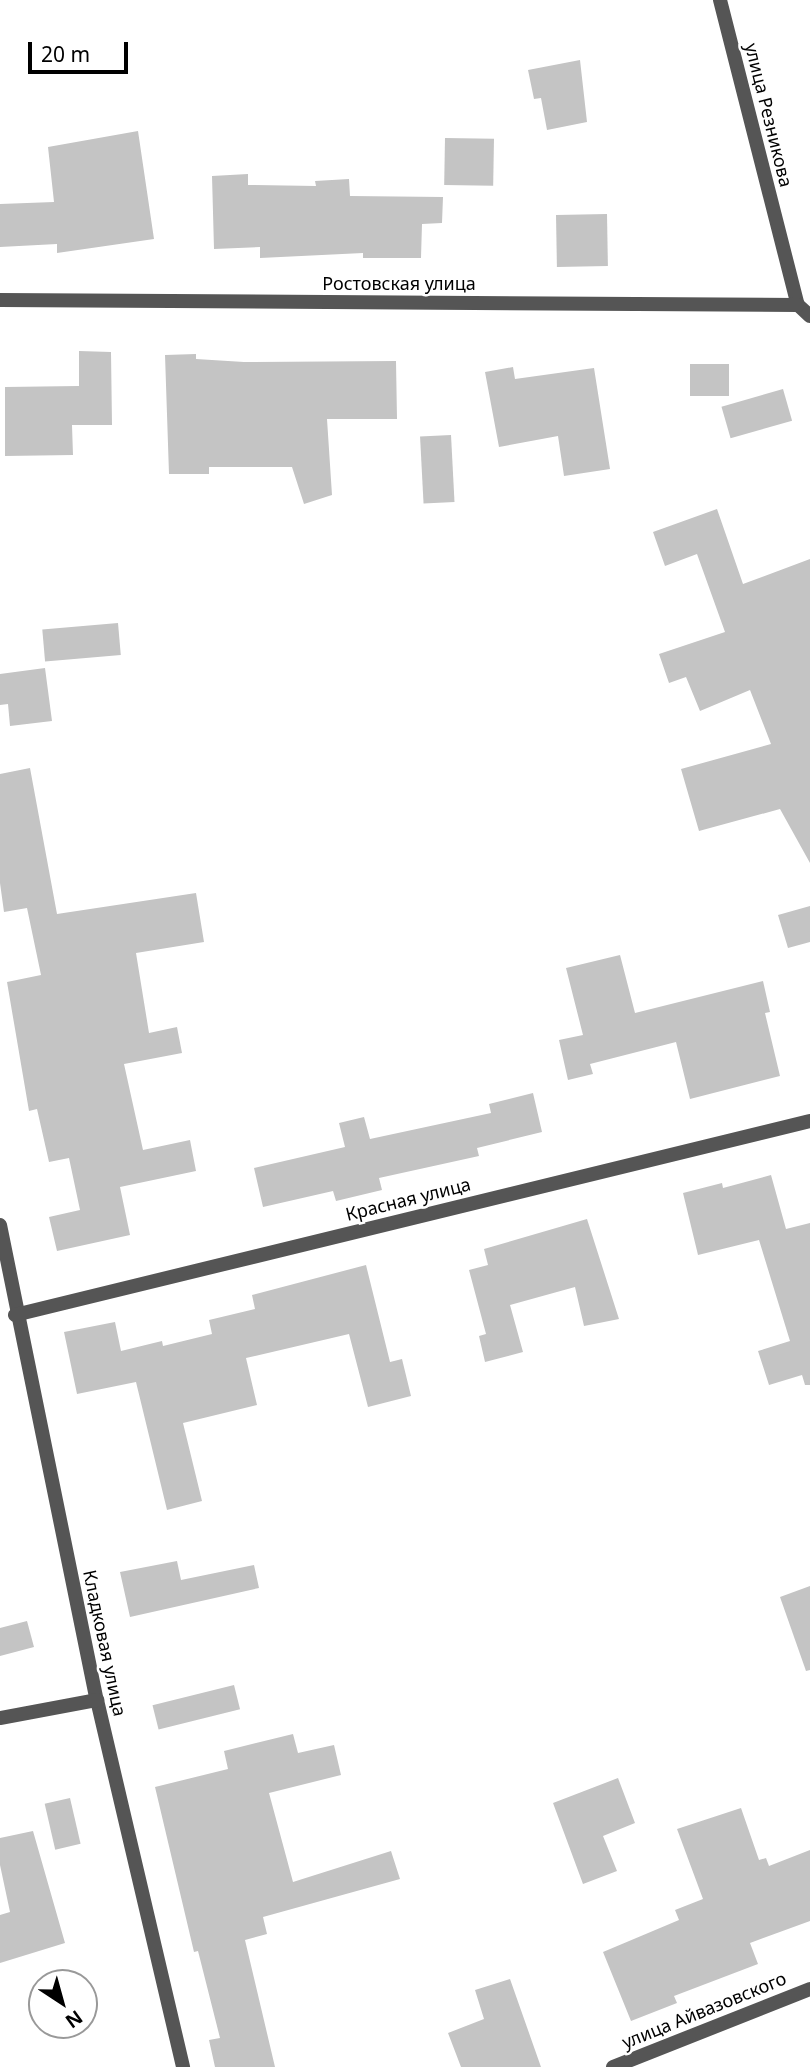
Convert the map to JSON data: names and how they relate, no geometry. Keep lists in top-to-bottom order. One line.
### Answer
{"streets":{"street":["улица Резникова","Ростовская улица","Красная улица","Кладковая улица","улица Айвазовского"]},"crossings":[["улица Резникова","Ростовская улица"],["Красная улица","Кладковая улица"]],"scale_bar":"20 m","north":"bottom right"}
